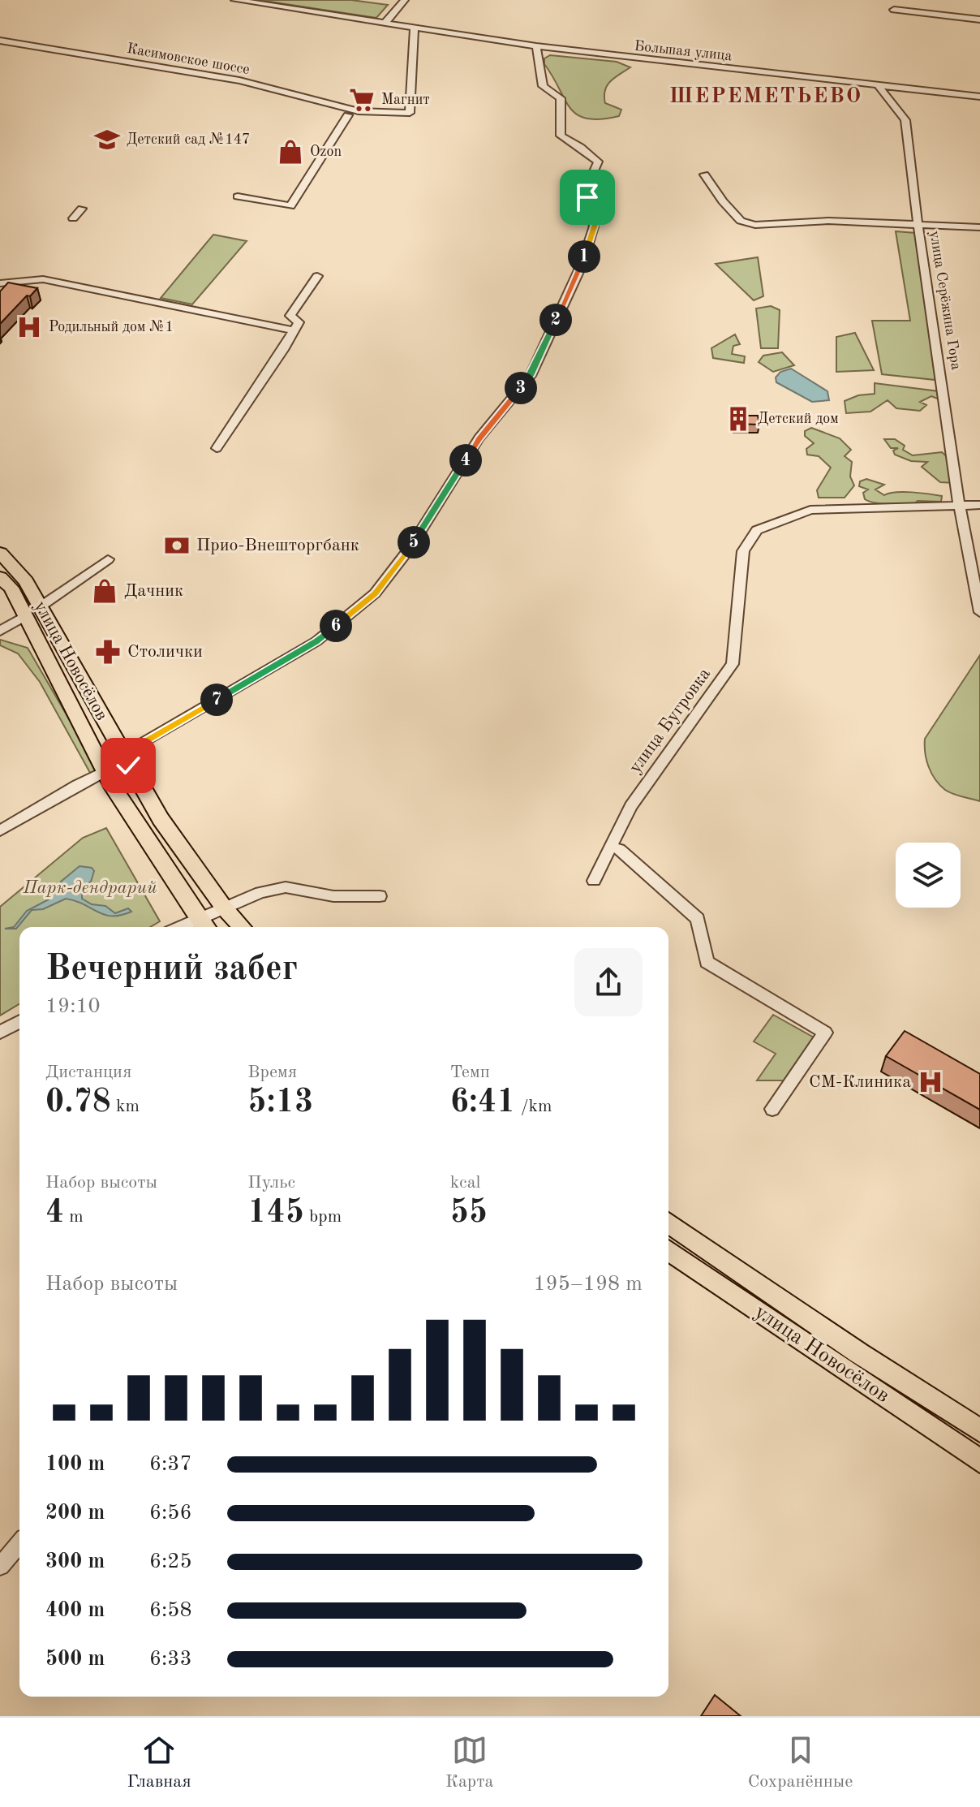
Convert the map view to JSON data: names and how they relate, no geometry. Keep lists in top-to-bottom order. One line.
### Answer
{"streets":{"main road":["улица Новосёлов"],"street":["Большая улица","Касимовское шоссе","улица Серёжина Гора","улица Бугровка"]},"crossings":[["Большая улица","улица Серёжина Гора"],["улица Серёжина Гора","улица Бугровка"]],"districts":["ШЕРЕМЕТЬЕВО"],"parks":["Парк-дендрарий"],"places":{"supermarket":["Магнит"],"school or university":["Детский сад №147"],"shop":["Ozon","Дачник"],"hospital":["Родильный дом №1","СМ-Клиника"],"building":["Детский дом"],"bank":["Прио-Внешторгбанк"],"pharmacy":["Столички"]},"page":{"pins":["1","2","3","4","5","6","7"],"heading":["Вечерний забег","19:10"],"stats":[["Дистанция","0.78 km"],["Время","5:13"],["Темп","6:41 /km"],["Набор высоты","4 m"],["Пульс","145 bpm"],["kcal","55"]],"chart":["Набор высоты","195–198 m"],"list":[{"name":"100 m","note":"6:37"},{"name":"200 m","note":"6:56"},{"name":"300 m","note":"6:25"},{"name":"400 m","note":"6:58"},{"name":"500 m","note":"6:33"}],"tabs":["Главная","Карта","Сохранённые"]}}
